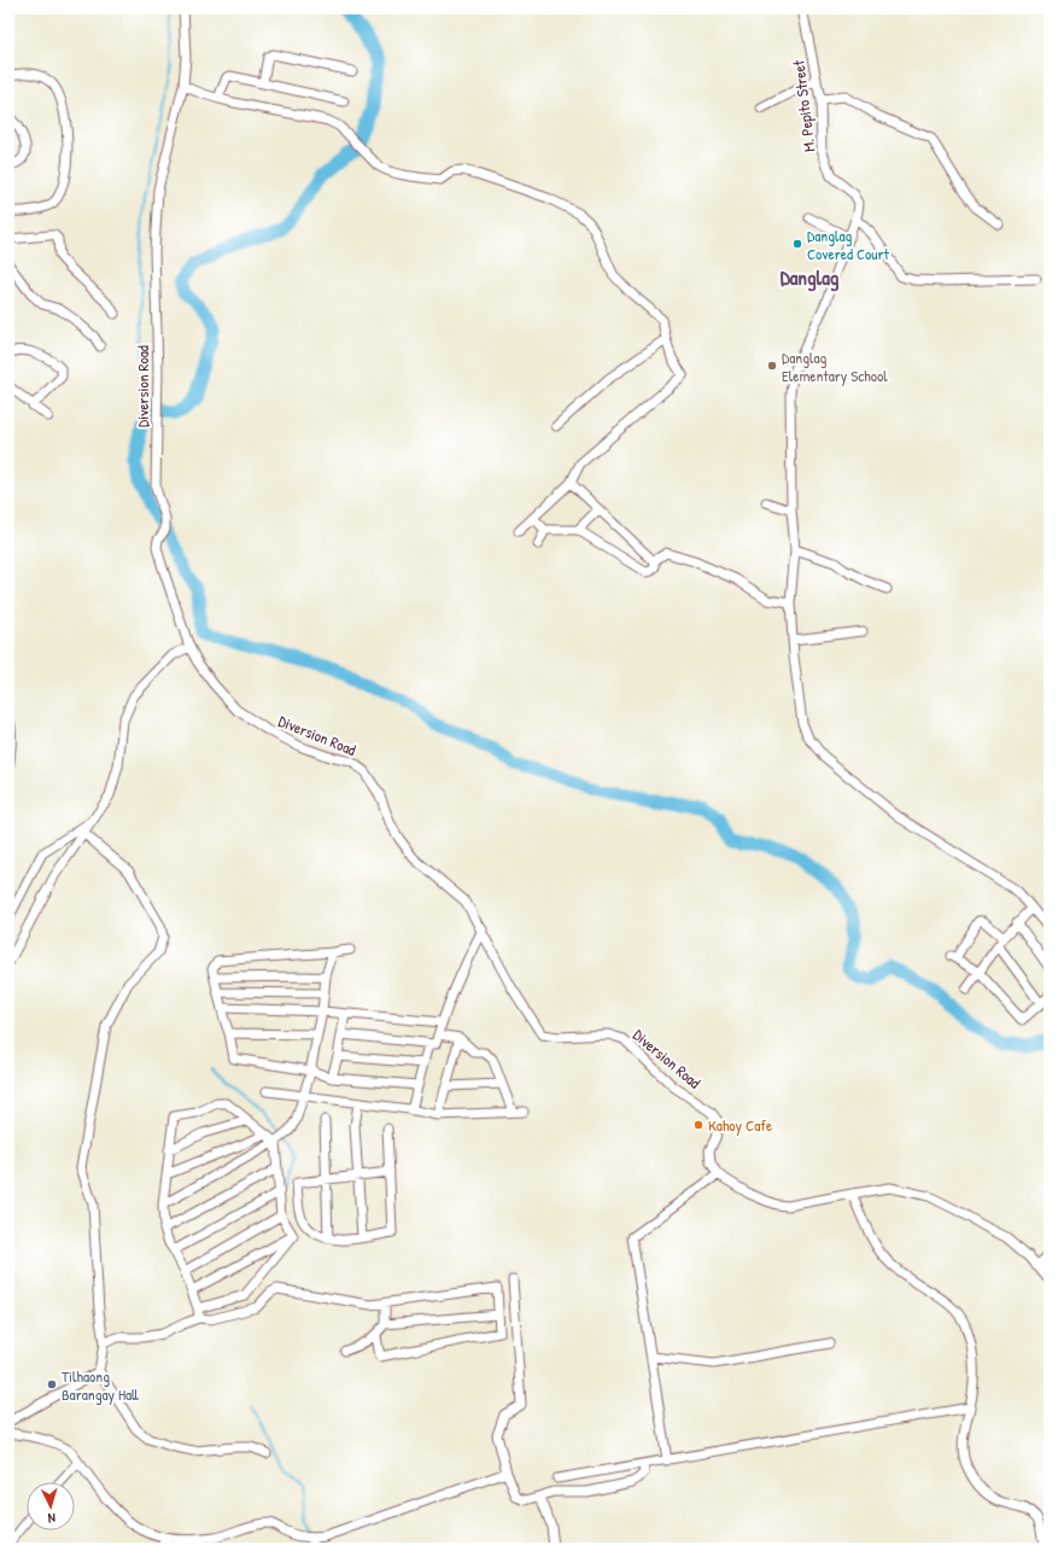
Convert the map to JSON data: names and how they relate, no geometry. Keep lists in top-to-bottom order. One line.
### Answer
{"streets":{"street":["M. Pepito Street","Diversion Road"]},"districts":["Danglag"],"places":["Danglag Covered Court","Danglag Elementary School","Kahoy Cafe","Tilhaong Barangay Hall"],"north":"bottom"}
